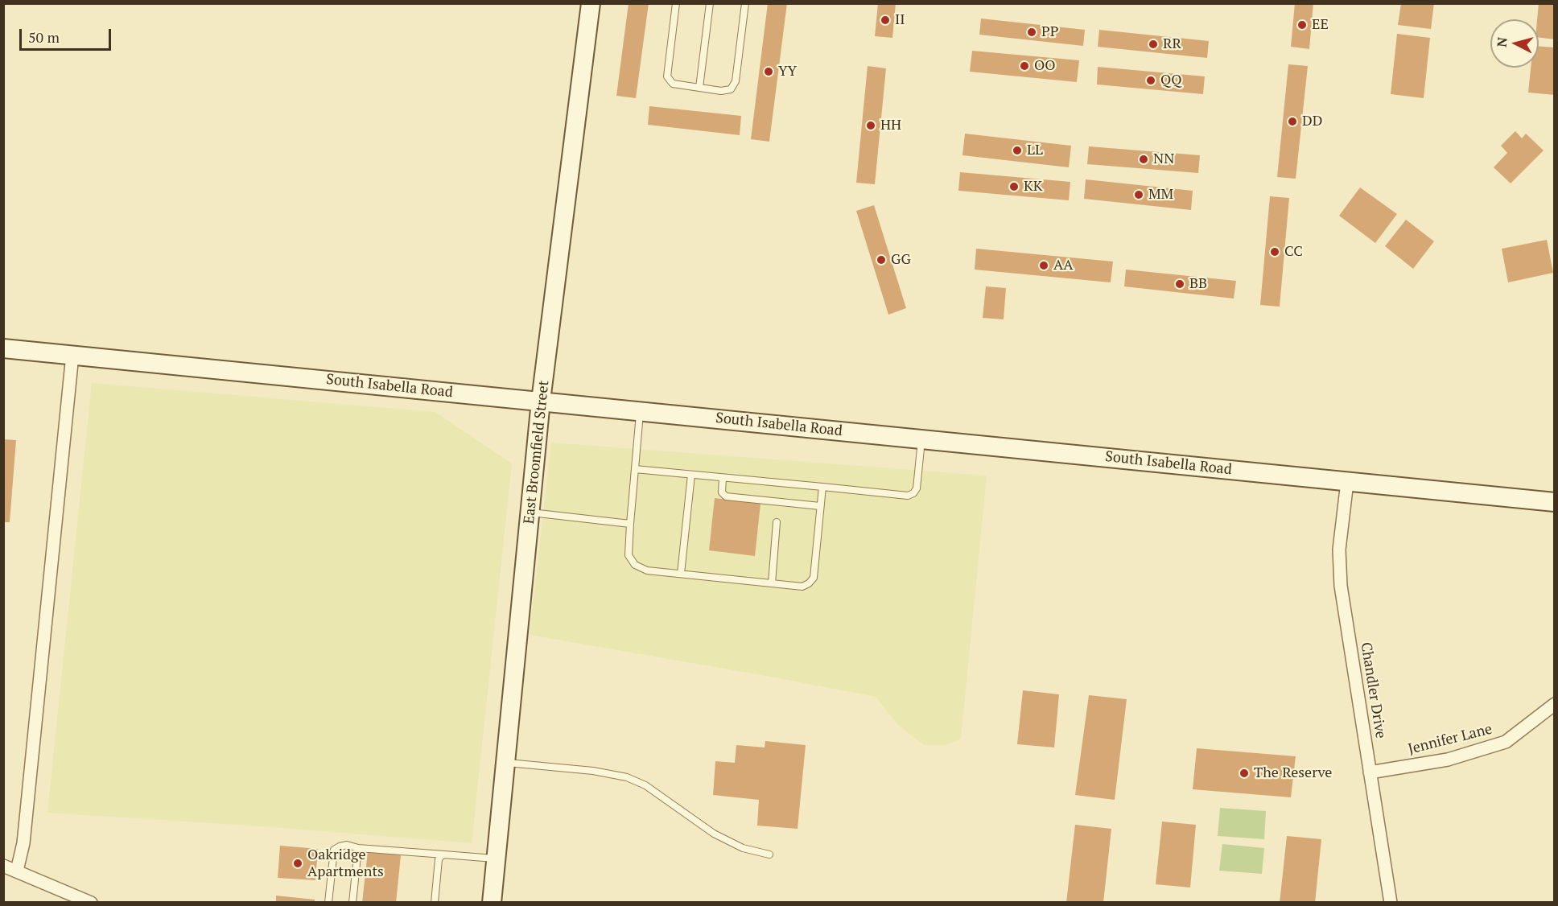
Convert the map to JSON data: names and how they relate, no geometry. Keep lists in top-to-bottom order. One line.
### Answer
{"streets":{"main road":["South Isabella Road","East Broomfield Street"],"street":["Chandler Drive","Jennifer Lane"]},"crossings":[["South Isabella Road","East Broomfield Street"],["South Isabella Road","Chandler Drive"],["Chandler Drive","Jennifer Lane"]],"places":["II","EE","PP","RR","OO","YY","QQ","DD","HH","LL","NN","KK","MM","CC","GG","AA","BB","The Reserve","Oakridge Apartments"],"scale_bar":"50 m","north":"left"}
